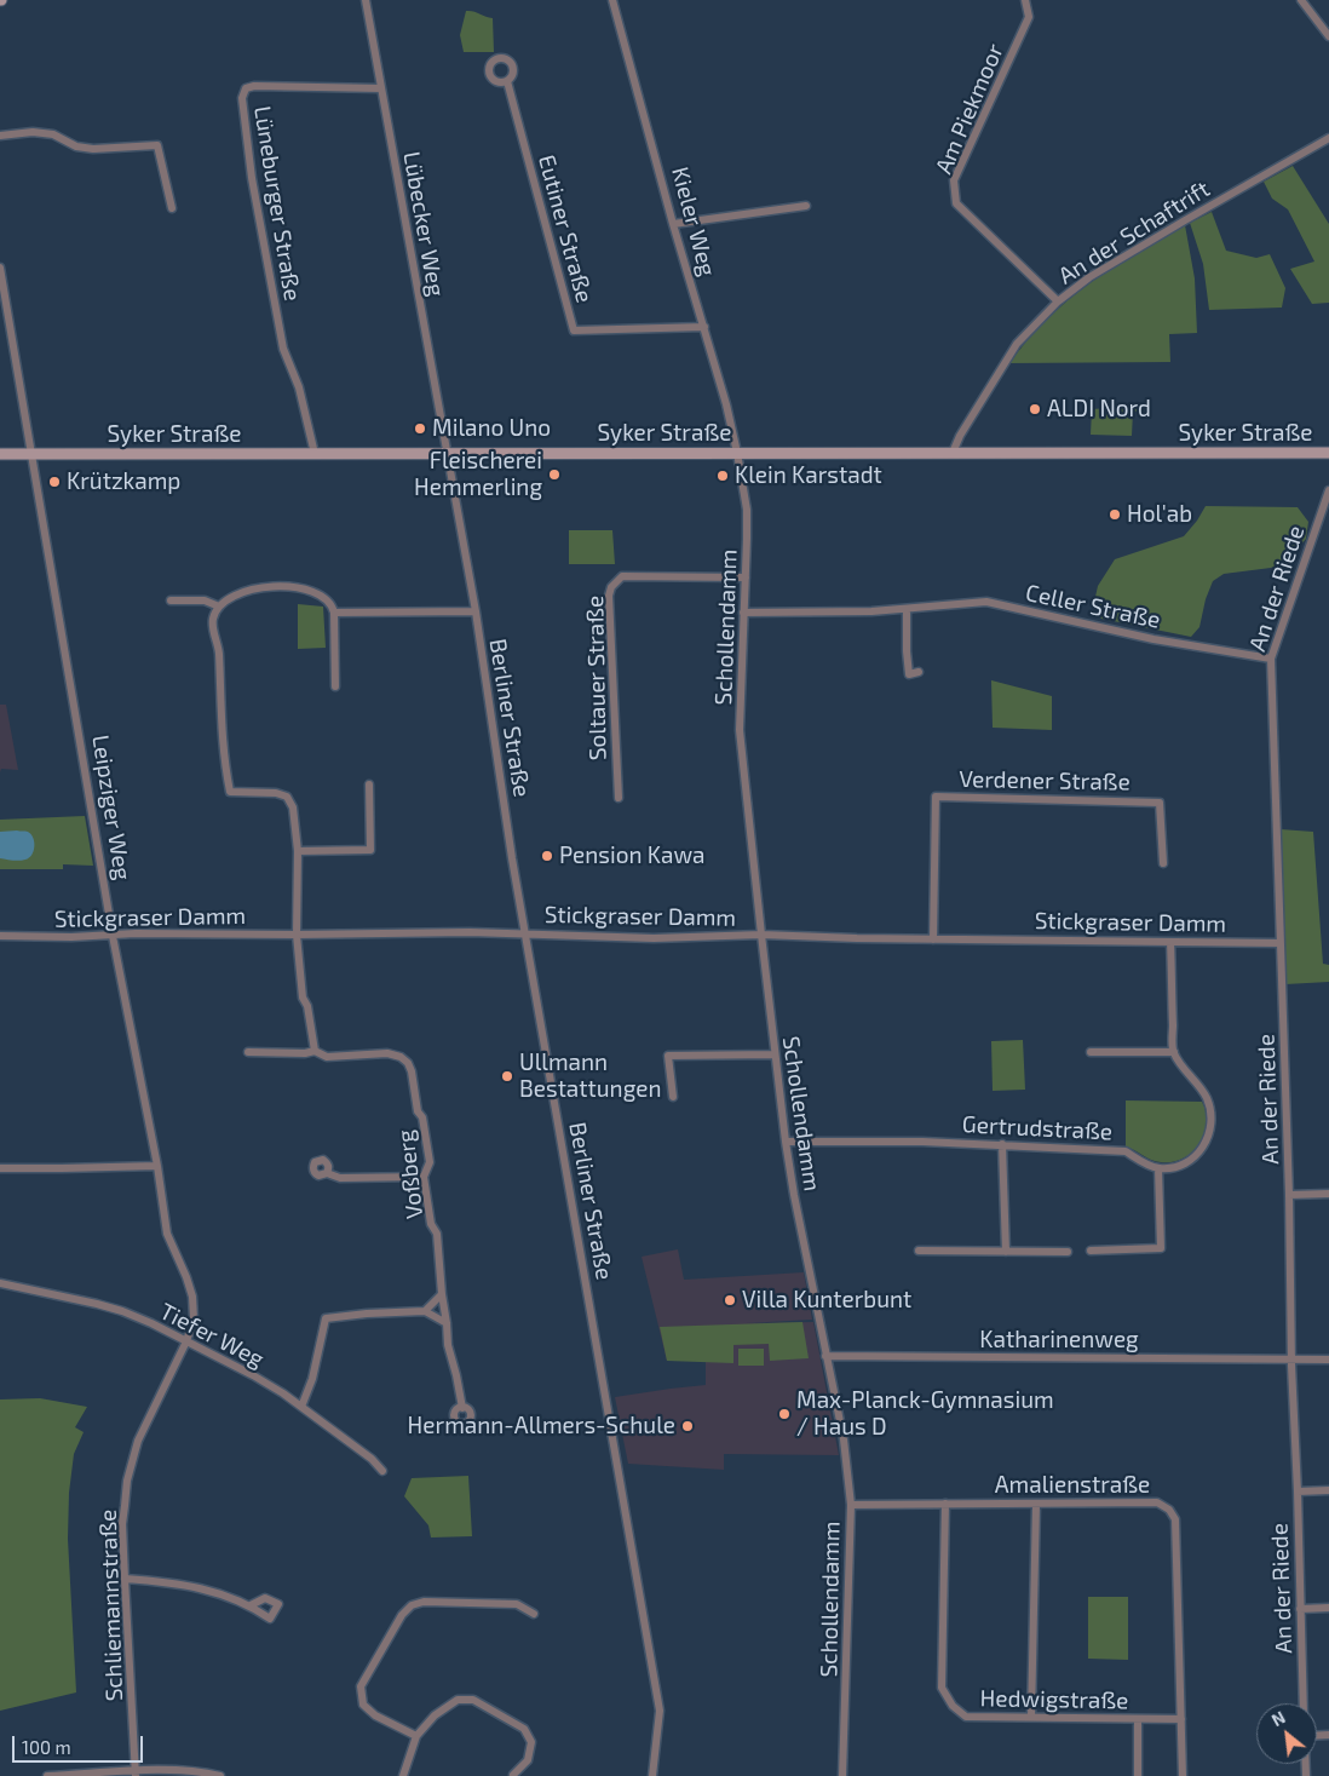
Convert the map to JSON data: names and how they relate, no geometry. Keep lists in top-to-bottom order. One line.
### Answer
{"streets":{"main road":["Syker Straße"],"street":["Am Piekmoor","Lüneburger Straße","Kieler Weg","Lübecker Weg","Eutiner Straße","An der Schaftrift","An der Riede","Celler Straße","Schollendamm","Soltauer Straße","Berliner Straße","Verdener Straße","Leipziger Weg","Stickgraser Damm","Gertrudstraße","Voßberg","Tiefer Weg","Katharinenweg","Amalienstraße","Schliemannstraße","Hedwigstraße"]},"crossings":[["Am Piekmoor","An der Schaftrift"],["Lüneburger Straße","Lübecker Weg"],["Lüneburger Straße","Syker Straße"],["Kieler Weg","Eutiner Straße"],["Kieler Weg","Syker Straße"],["Kieler Weg","Schollendamm"],["Lübecker Weg","Syker Straße"],["Lübecker Weg","Berliner Straße"],["An der Schaftrift","Syker Straße"],["Syker Straße","Schollendamm"],["Syker Straße","Berliner Straße"],["Syker Straße","Leipziger Weg"],["An der Riede","Celler Straße"],["An der Riede","Stickgraser Damm"],["An der Riede","Katharinenweg"],["Celler Straße","Schollendamm"],["Schollendamm","Soltauer Straße"],["Schollendamm","Stickgraser Damm"],["Schollendamm","Gertrudstraße"],["Schollendamm","Katharinenweg"],["Schollendamm","Amalienstraße"],["Berliner Straße","Stickgraser Damm"],["Verdener Straße","Stickgraser Damm"],["Leipziger Weg","Stickgraser Damm"],["Leipziger Weg","Tiefer Weg"],["Leipziger Weg","Schliemannstraße"],["Tiefer Weg","Schliemannstraße"],["Amalienstraße","Hedwigstraße"]],"places":["ALDI Nord","Milano Uno","Fleischerei Hemmerling","Klein Karstadt","Krützkamp","Hol'ab","Pension Kawa","Ullmann Bestattungen","Villa Kunterbunt","Max-Planck-Gymnasium / Haus D","Hermann-Allmers-Schule"],"scale_bar":"100 m","north":"top left"}
